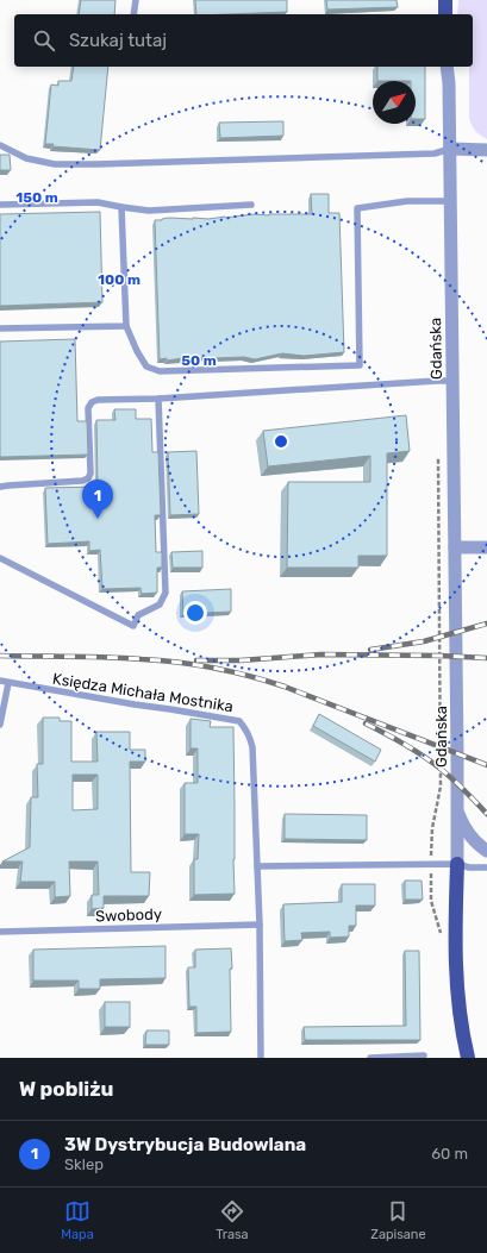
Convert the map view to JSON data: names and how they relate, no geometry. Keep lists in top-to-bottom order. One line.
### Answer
{"streets":{"street":["Gdańska"],"lane":["Księdza Michała Mostnika","Swobody"]},"crossings":[["Księdza Michała Mostnika","Swobody"]],"north":"top right","page":{"search":"Szukaj tutaj","pins":"1","heading":"W pobliżu","list":[{"mark":"1","name":"3W Dystrybucja Budowlana","note":"Sklep","value":"60 m"}],"nav":["Mapa","Trasa","Zapisane"]},"rings":["150 m","100 m","50 m"]}
